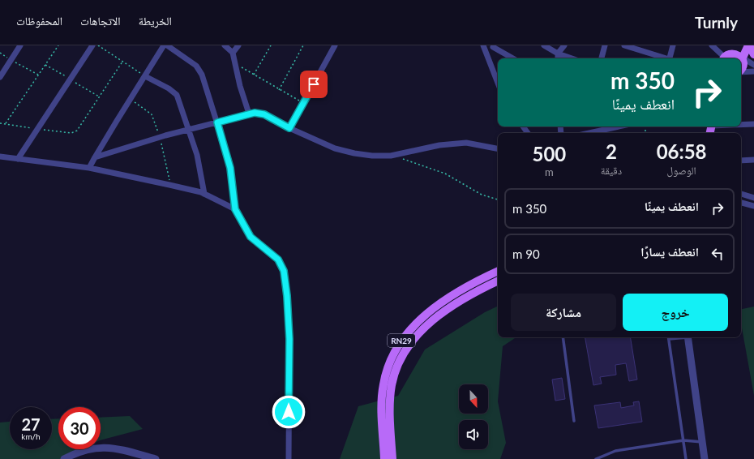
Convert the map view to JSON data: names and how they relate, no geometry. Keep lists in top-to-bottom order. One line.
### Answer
{"streets":{"main road":["RN29"]},"north":"bottom","page":{"header":"Turnly","nav":["الخريطة","الاتجاهات","المحفوظات"],"turn":["350 m","انعطف يمينًا"],"eta":["06:58","الوصول","2","دقيقة","500","m"],"list":[{"name":"انعطف يمينًا","value":"350 m"},{"name":"انعطف يسارًا","value":"90 m"}],"buttons":["خروج","مشاركة"],"speed":"27 km/h","limit":"30"}}
